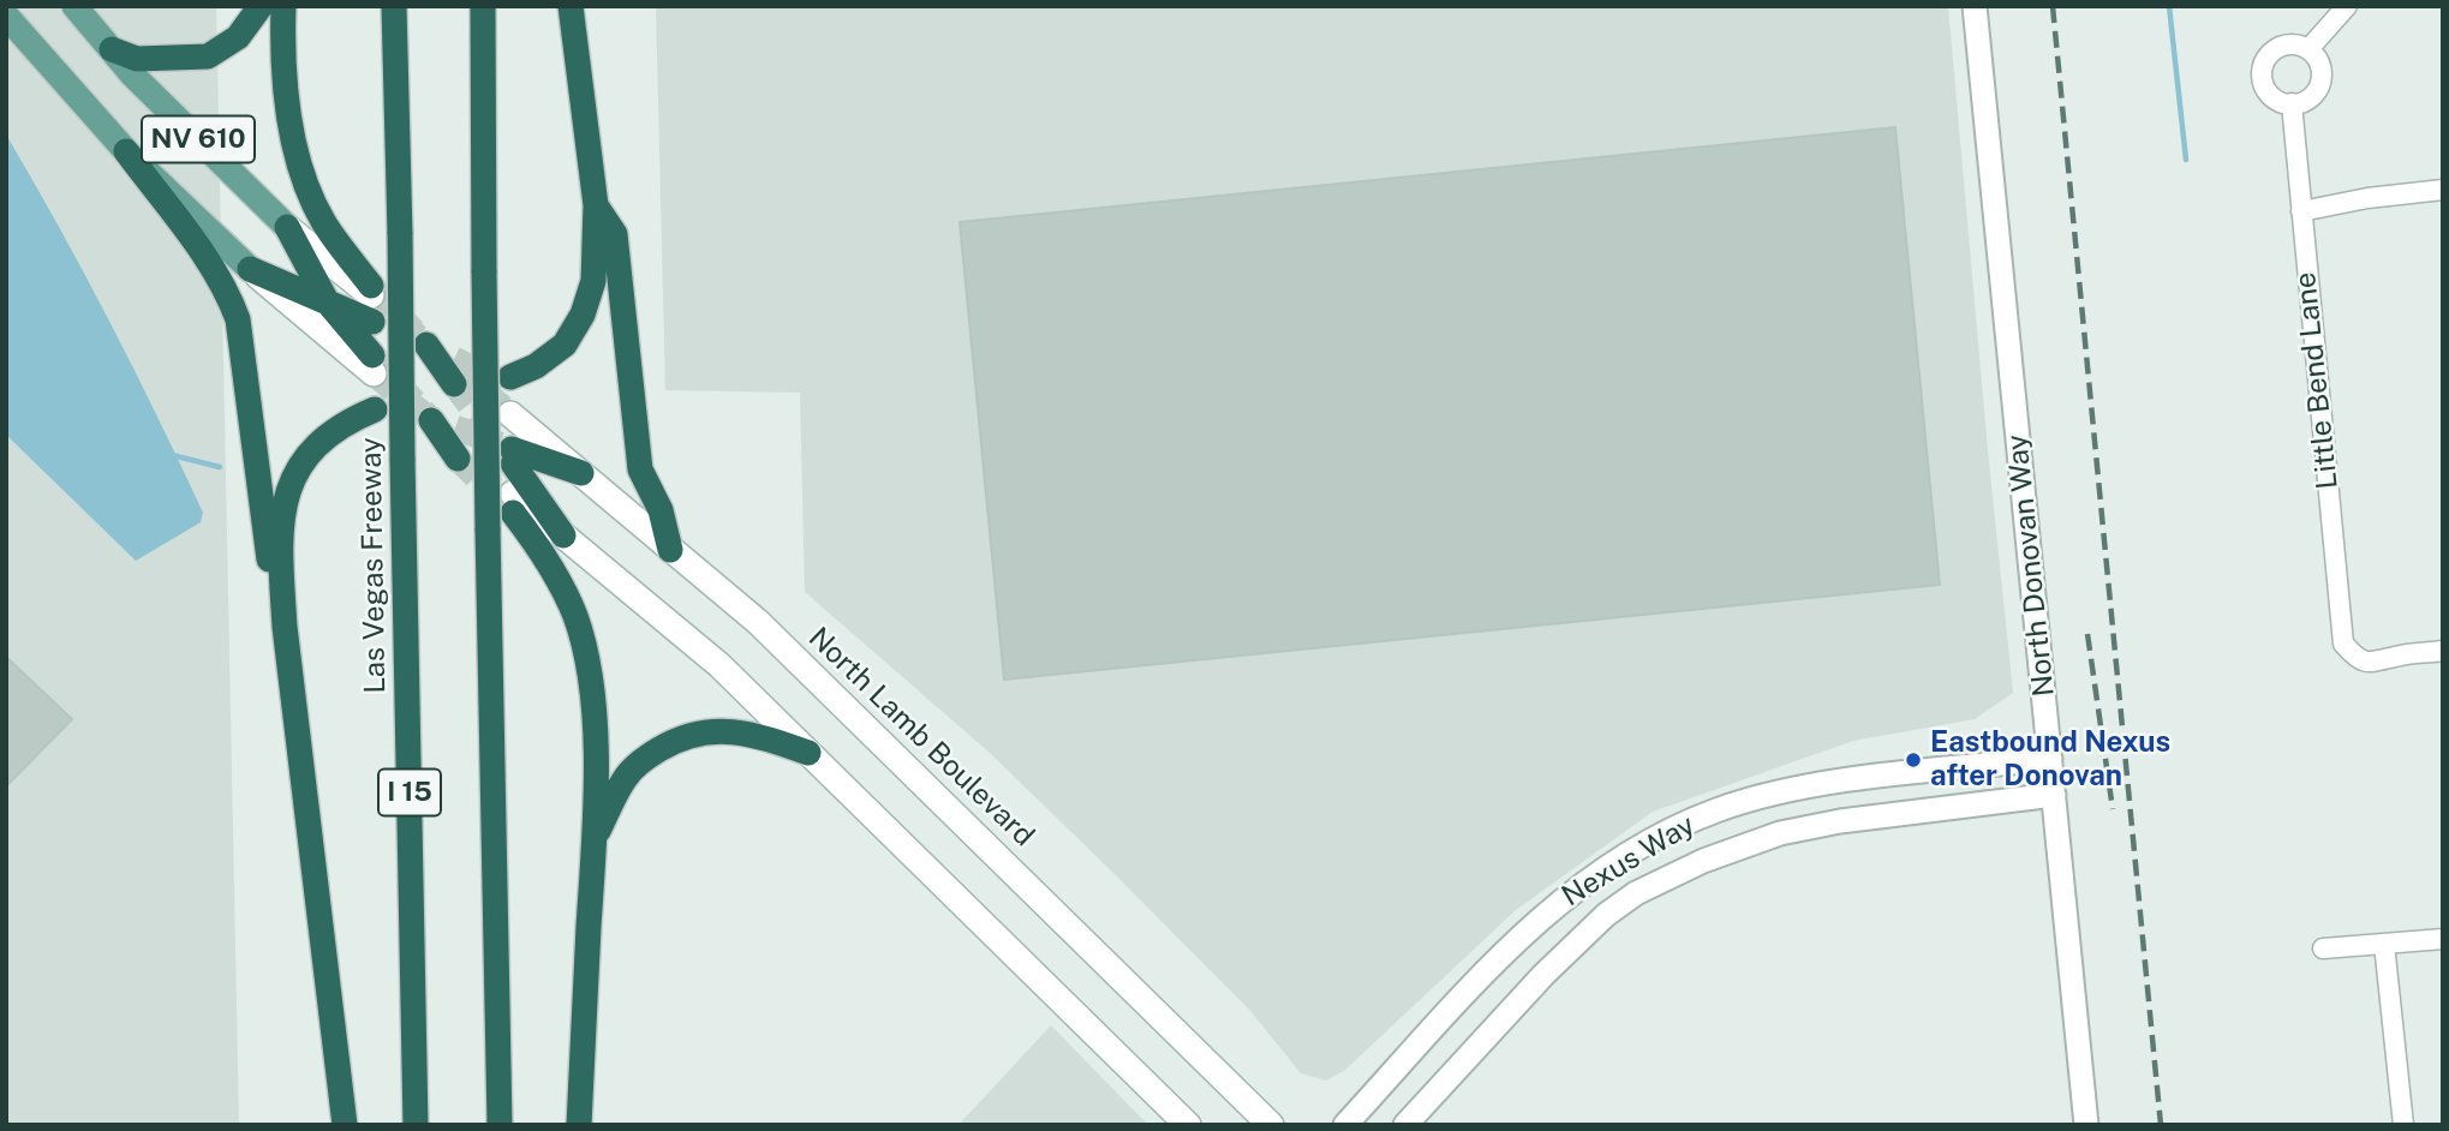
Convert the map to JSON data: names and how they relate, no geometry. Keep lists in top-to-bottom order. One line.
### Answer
{"streets":{"highway":["Las Vegas Freeway","I 15"],"main road":["NV 610","North Lamb Boulevard"],"street":["Little Bend Lane","North Donovan Way","Nexus Way"]},"crossings":[["North Donovan Way","Nexus Way"]],"places":["Eastbound Nexus after Donovan"]}
